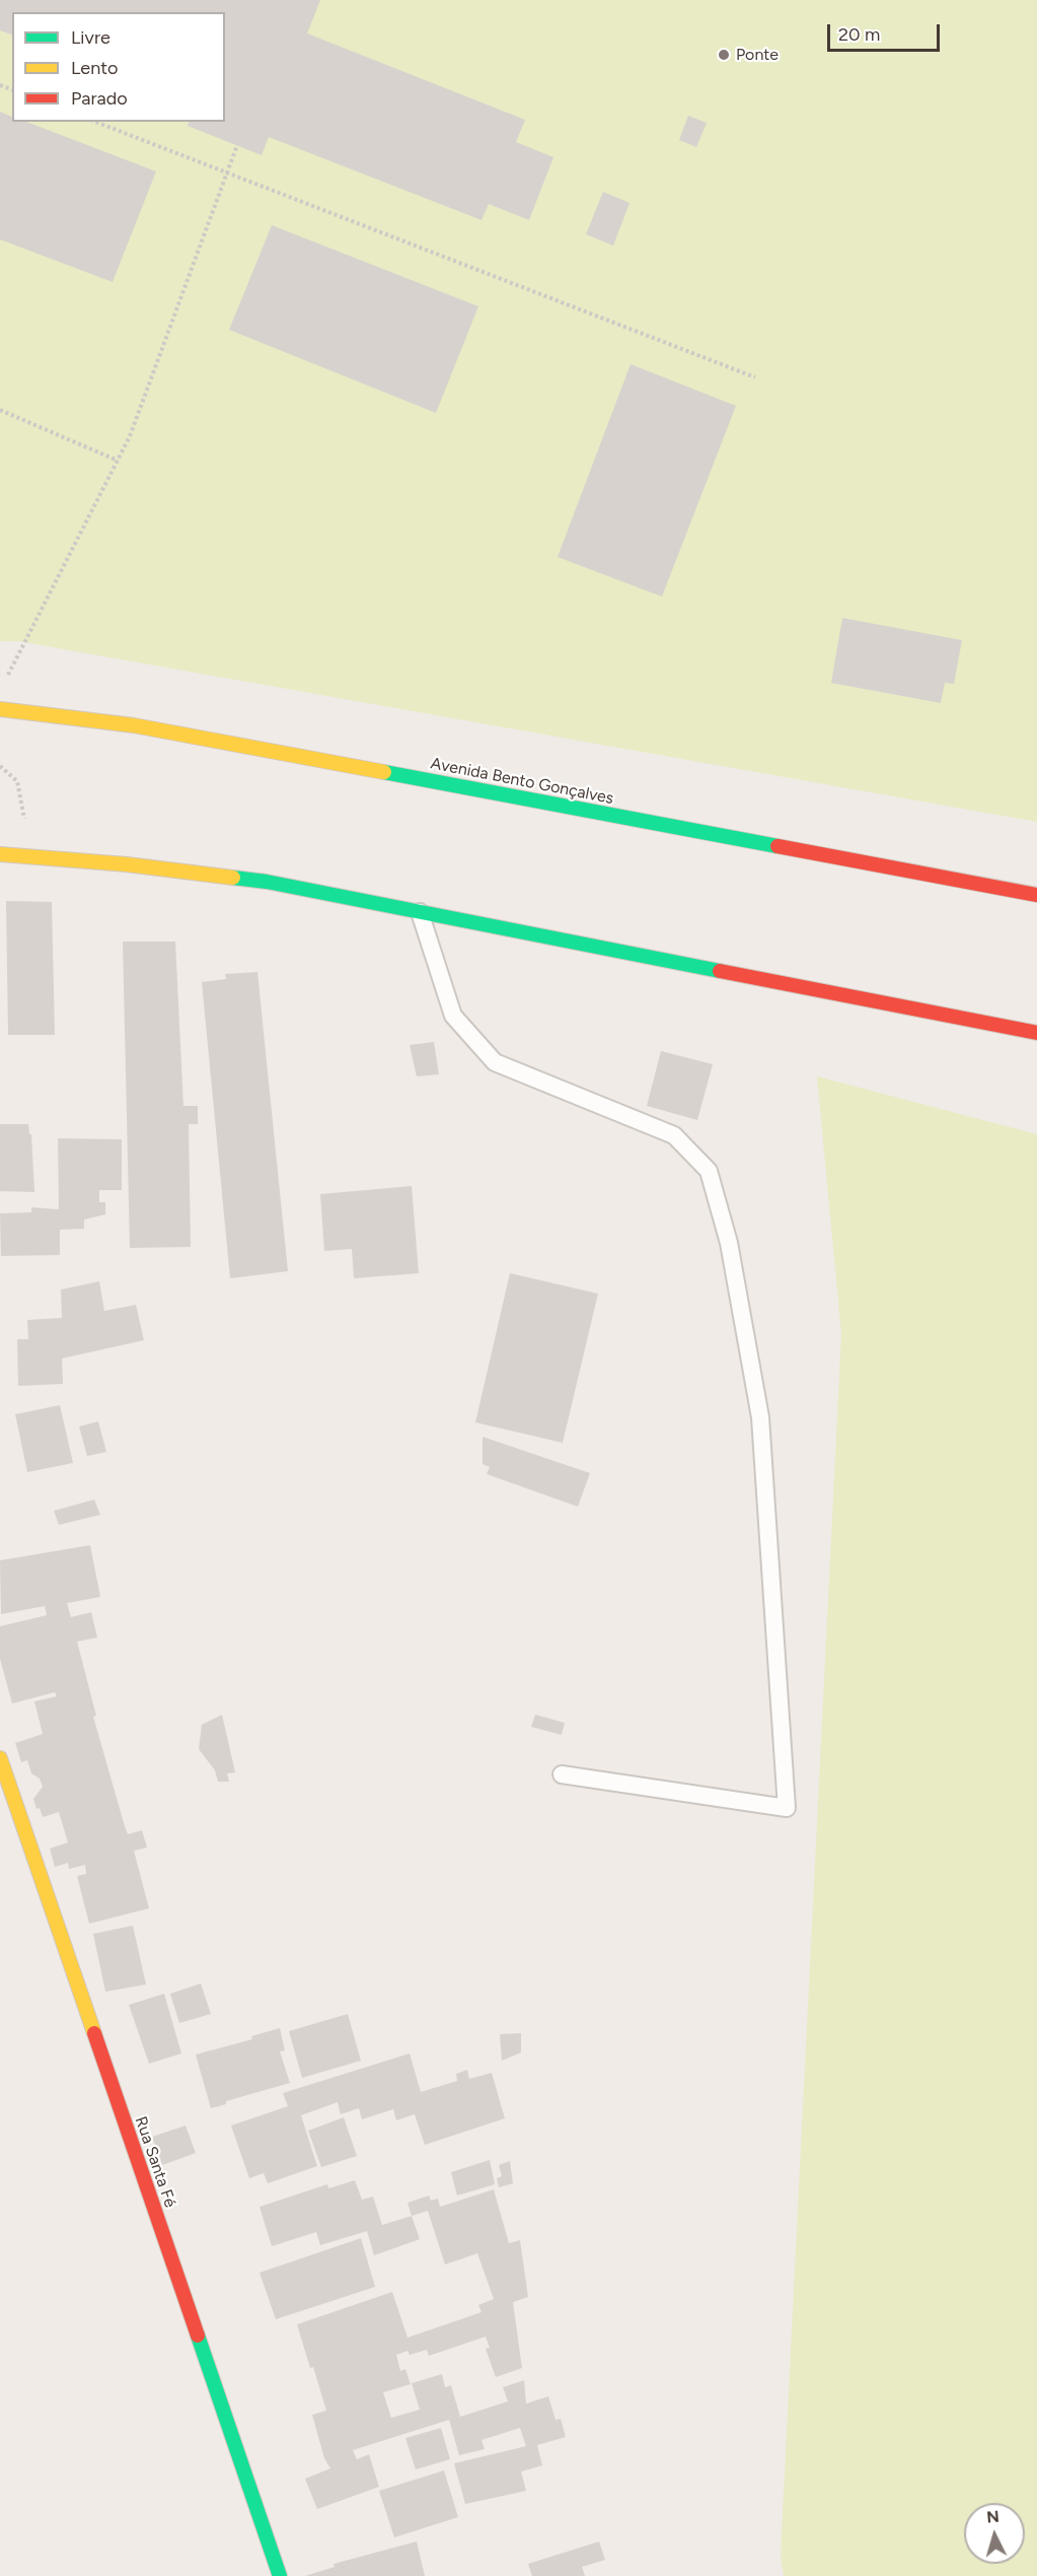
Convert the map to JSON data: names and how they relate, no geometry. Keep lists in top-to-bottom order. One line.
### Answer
{"streets":{"main road":["Avenida Bento Gonçalves","Rua Santa Fé"]},"places":["Ponte"],"legend":["Livre","Lento","Parado"],"scale_bar":"20 m","north":"top"}
